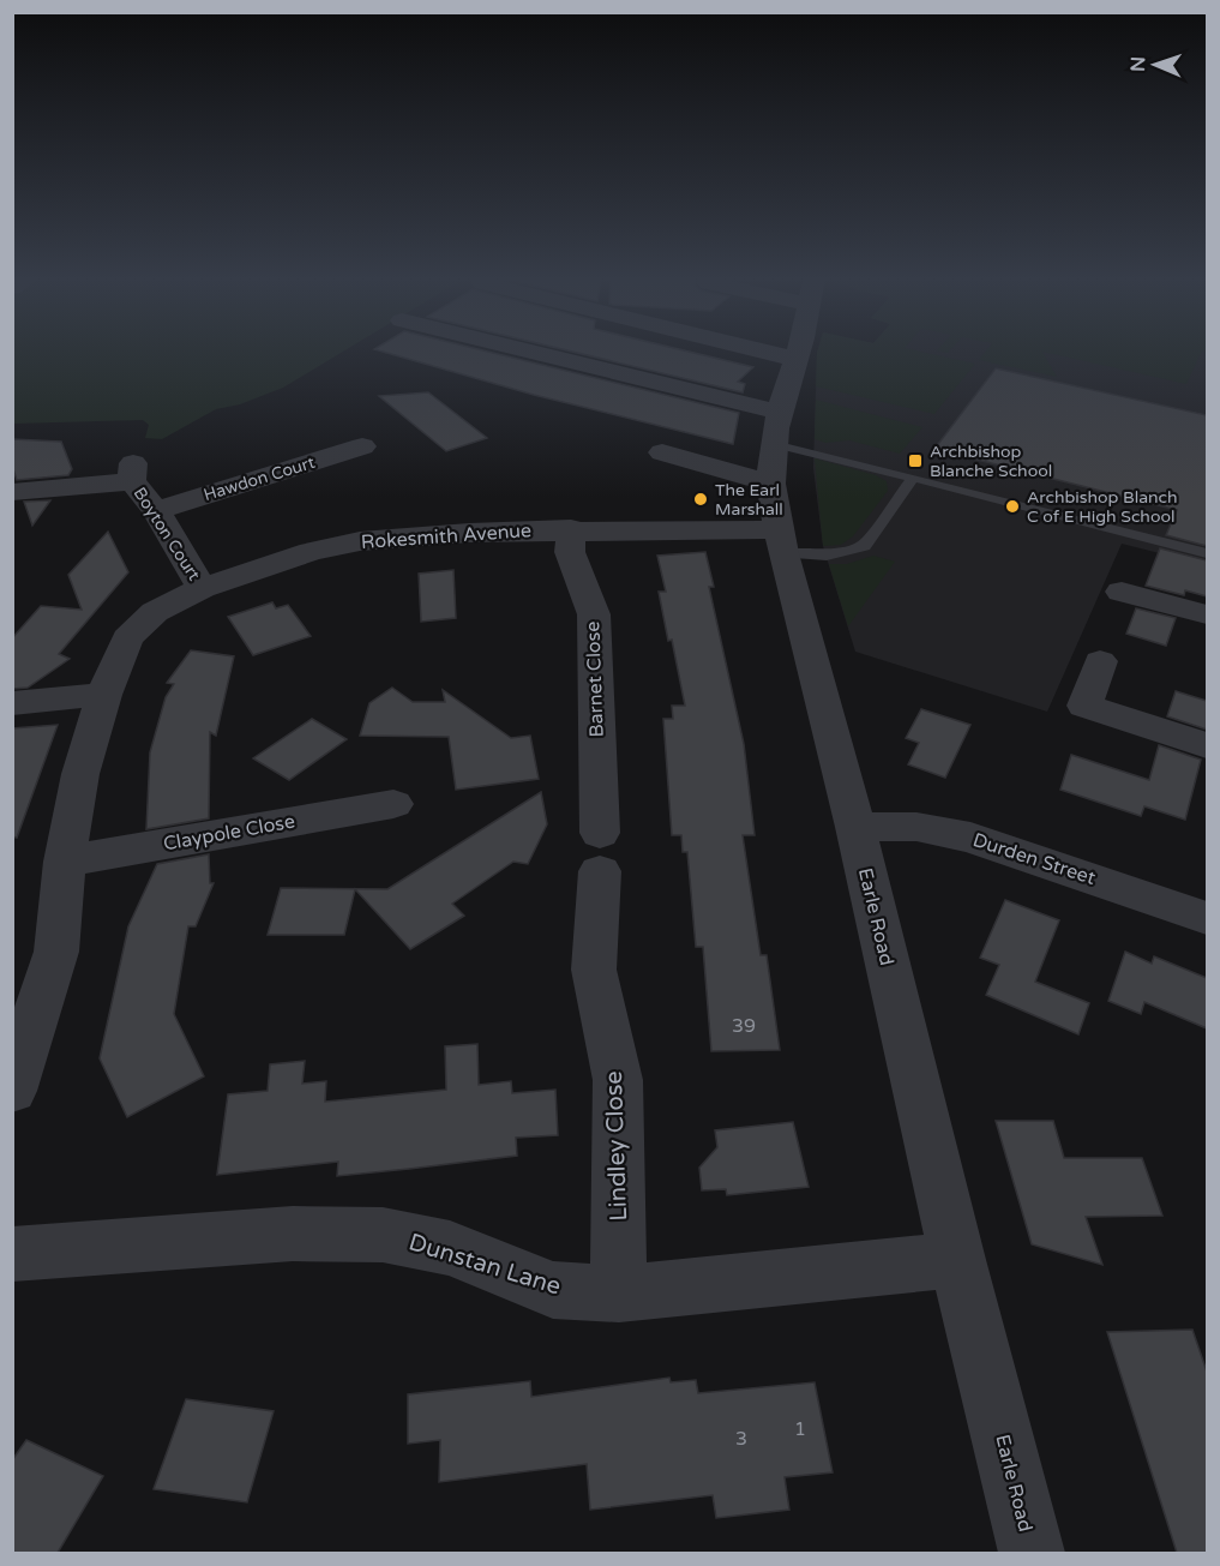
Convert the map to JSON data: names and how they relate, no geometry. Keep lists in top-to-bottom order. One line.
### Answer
{"streets":{"street":["Hawdon Court","Boyton Court","Rokesmith Avenue","Barnet Close","Claypole Close","Durden Street","Earle Road","Lindley Close","Dunstan Lane"]},"crossings":[["Hawdon Court","Boyton Court"],["Boyton Court","Rokesmith Avenue"],["Rokesmith Avenue","Barnet Close"],["Rokesmith Avenue","Claypole Close"],["Rokesmith Avenue","Earle Road"],["Barnet Close","Lindley Close"],["Durden Street","Earle Road"],["Earle Road","Dunstan Lane"],["Lindley Close","Dunstan Lane"]],"places":{"transit":["Archbishop Blanche School"],"other":["The Earl Marshall","Archbishop Blanch C of E High School"]},"house_numbers":["39","1","3"],"north":"left"}
